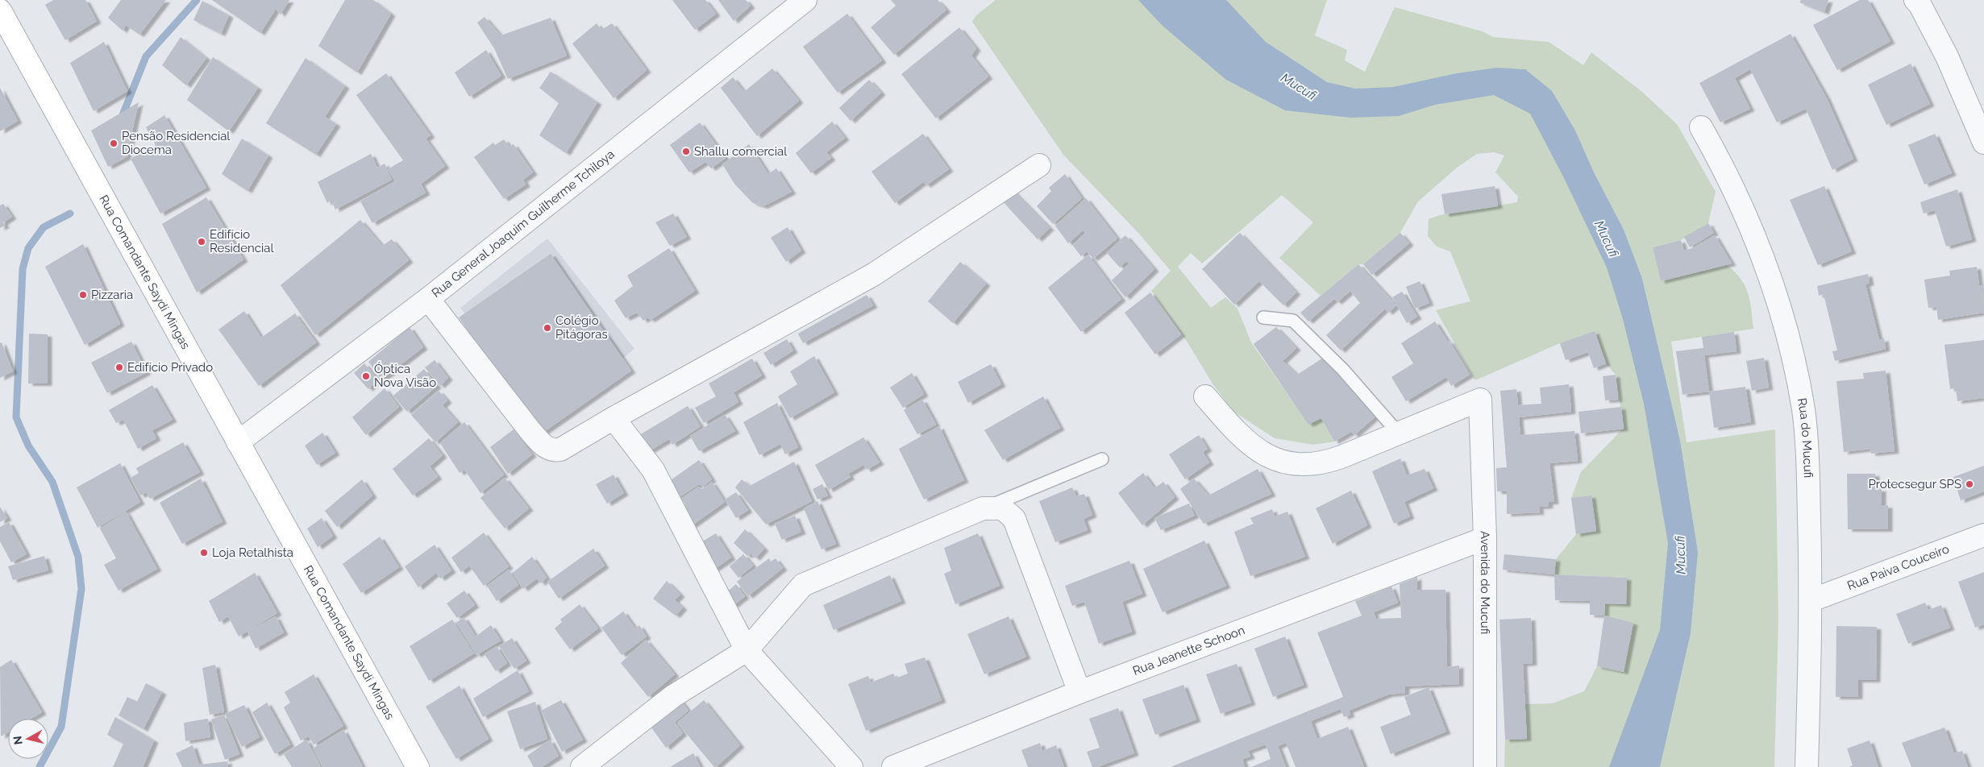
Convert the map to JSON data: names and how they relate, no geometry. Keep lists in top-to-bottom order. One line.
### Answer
{"streets":{"street":["Rua General Joaquim Guilherme Tchiloya","Rua Comandante Saydi Mingas","Rua do Mucufi","Rua Paiva Couceiro","Avenida do Mucufi","Rua Jeanette Schoon"]},"crossings":[["Rua General Joaquim Guilherme Tchiloya","Rua Comandante Saydi Mingas"],["Rua do Mucufi","Rua Paiva Couceiro"],["Avenida do Mucufi","Rua Jeanette Schoon"]],"water":["Mucufi"],"places":["Pensão Residencial Diocema","Shallu comercial","Edifício Residencial","Pizzaria","Colégio Pitágoras","Edifício Privado","Óptica Nova Visão","Protecsegur SPS","Loja Retalhista"],"north":"left"}
